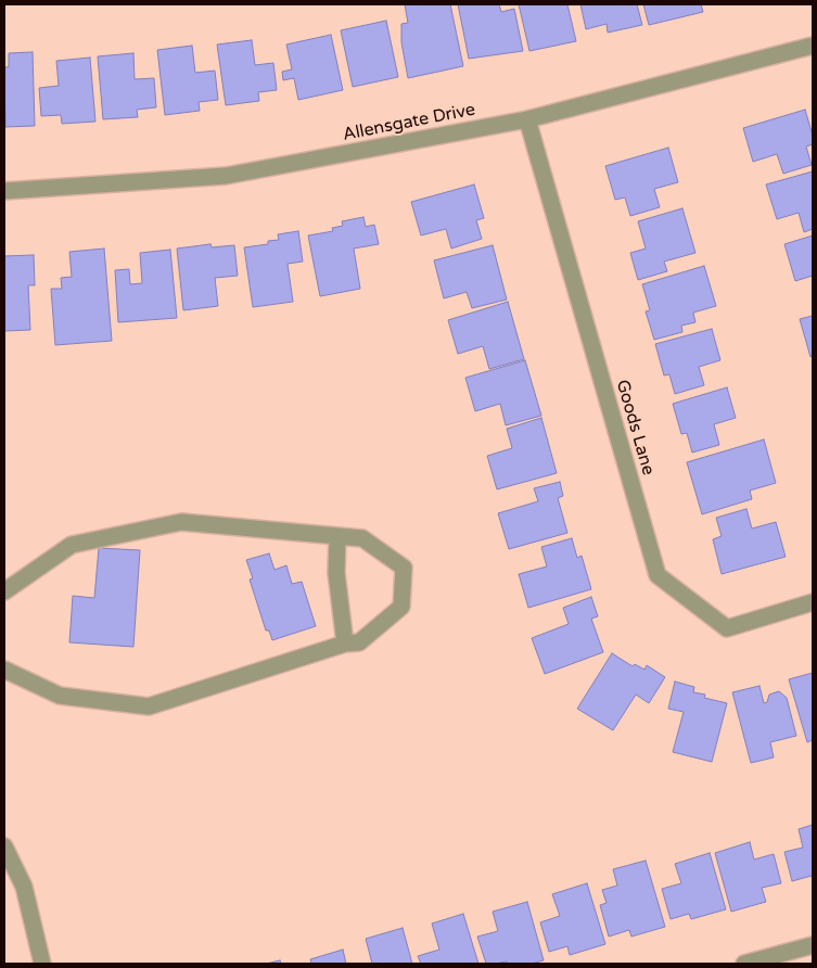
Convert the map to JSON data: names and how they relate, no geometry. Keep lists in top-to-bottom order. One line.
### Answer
{"streets":{"street":["Allensgate Drive","Goods Lane"]},"crossings":[["Allensgate Drive","Goods Lane"]]}
